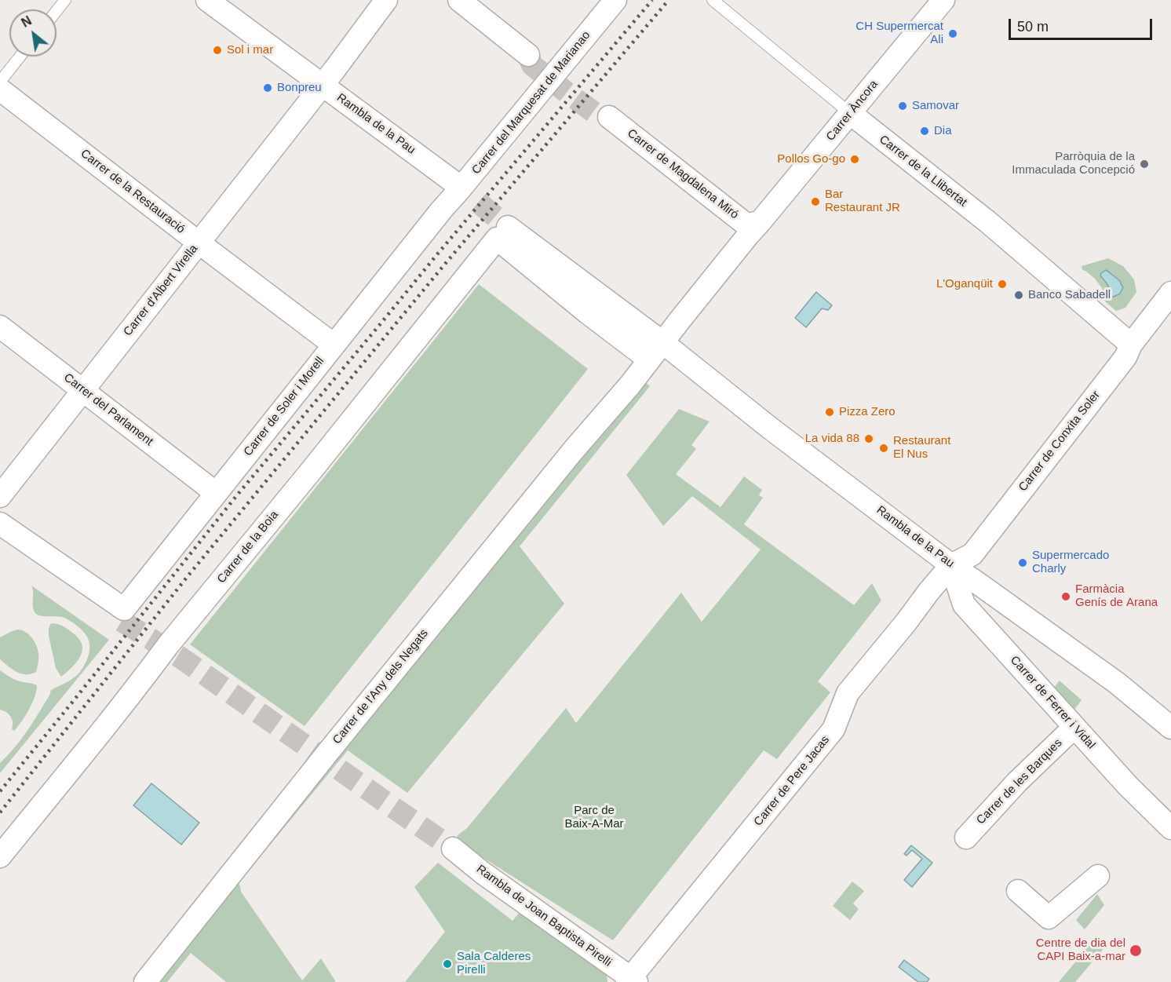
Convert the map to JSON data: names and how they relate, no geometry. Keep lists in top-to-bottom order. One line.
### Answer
{"streets":{"street":["Carrer del Marquesat de Marianao","Carrer Àncora","Rambla de la Pau","Carrer de la Llibertat","Carrer de Magdalena Miró","Carrer de la Restauració","Carrer d'Albert Virella","Carrer de Soler i Morell","Carrer del Parlament","Carrer de Conxita Soler","Carrer de la Boia","Carrer de l'Any dels Negats","Carrer de Ferrer i Vidal","Carrer de Pere Jacas","Carrer de les Barques","Rambla de Joan Baptista Pirelli"]},"crossings":[["Carrer del Marquesat de Marianao","Carrer de Soler i Morell"],["Carrer Àncora","Rambla de la Pau"],["Carrer Àncora","Carrer de la Llibertat"],["Carrer Àncora","Carrer de Magdalena Miró"],["Carrer Àncora","Carrer de l'Any dels Negats"],["Rambla de la Pau","Carrer d'Albert Virella"],["Rambla de la Pau","Carrer de la Boia"],["Rambla de la Pau","Carrer de l'Any dels Negats"],["Rambla de la Pau","Carrer de Ferrer i Vidal"],["Rambla de la Pau","Carrer de Pere Jacas"],["Carrer de la Llibertat","Carrer de Conxita Soler"],["Carrer de la Restauració","Carrer d'Albert Virella"],["Carrer de la Restauració","Carrer de Soler i Morell"],["Carrer d'Albert Virella","Carrer del Parlament"],["Carrer de Soler i Morell","Carrer del Parlament"],["Carrer de Conxita Soler","Carrer de Pere Jacas"],["Carrer de Ferrer i Vidal","Carrer de Pere Jacas"],["Carrer de Ferrer i Vidal","Carrer de les Barques"],["Carrer de Pere Jacas","Rambla de Joan Baptista Pirelli"]],"parks":["Parc de Baix-A-Mar"],"places":["CH Supermercat Ali","Sol i mar","Bonpreu","Samovar","Dia","Pollos Go-go","Parròquia de la Immaculada Concepció","Bar Restaurant JR","L'Oganqüit","Banco Sabadell","Pizza Zero","La vida 88","Restaurant El Nus","Supermercado Charly","Farmàcia Genís de Arana","Centre de dia del CAPI Baix-a-mar","Sala Calderes Pirelli"],"scale_bar":"50 m","north":"top left"}
